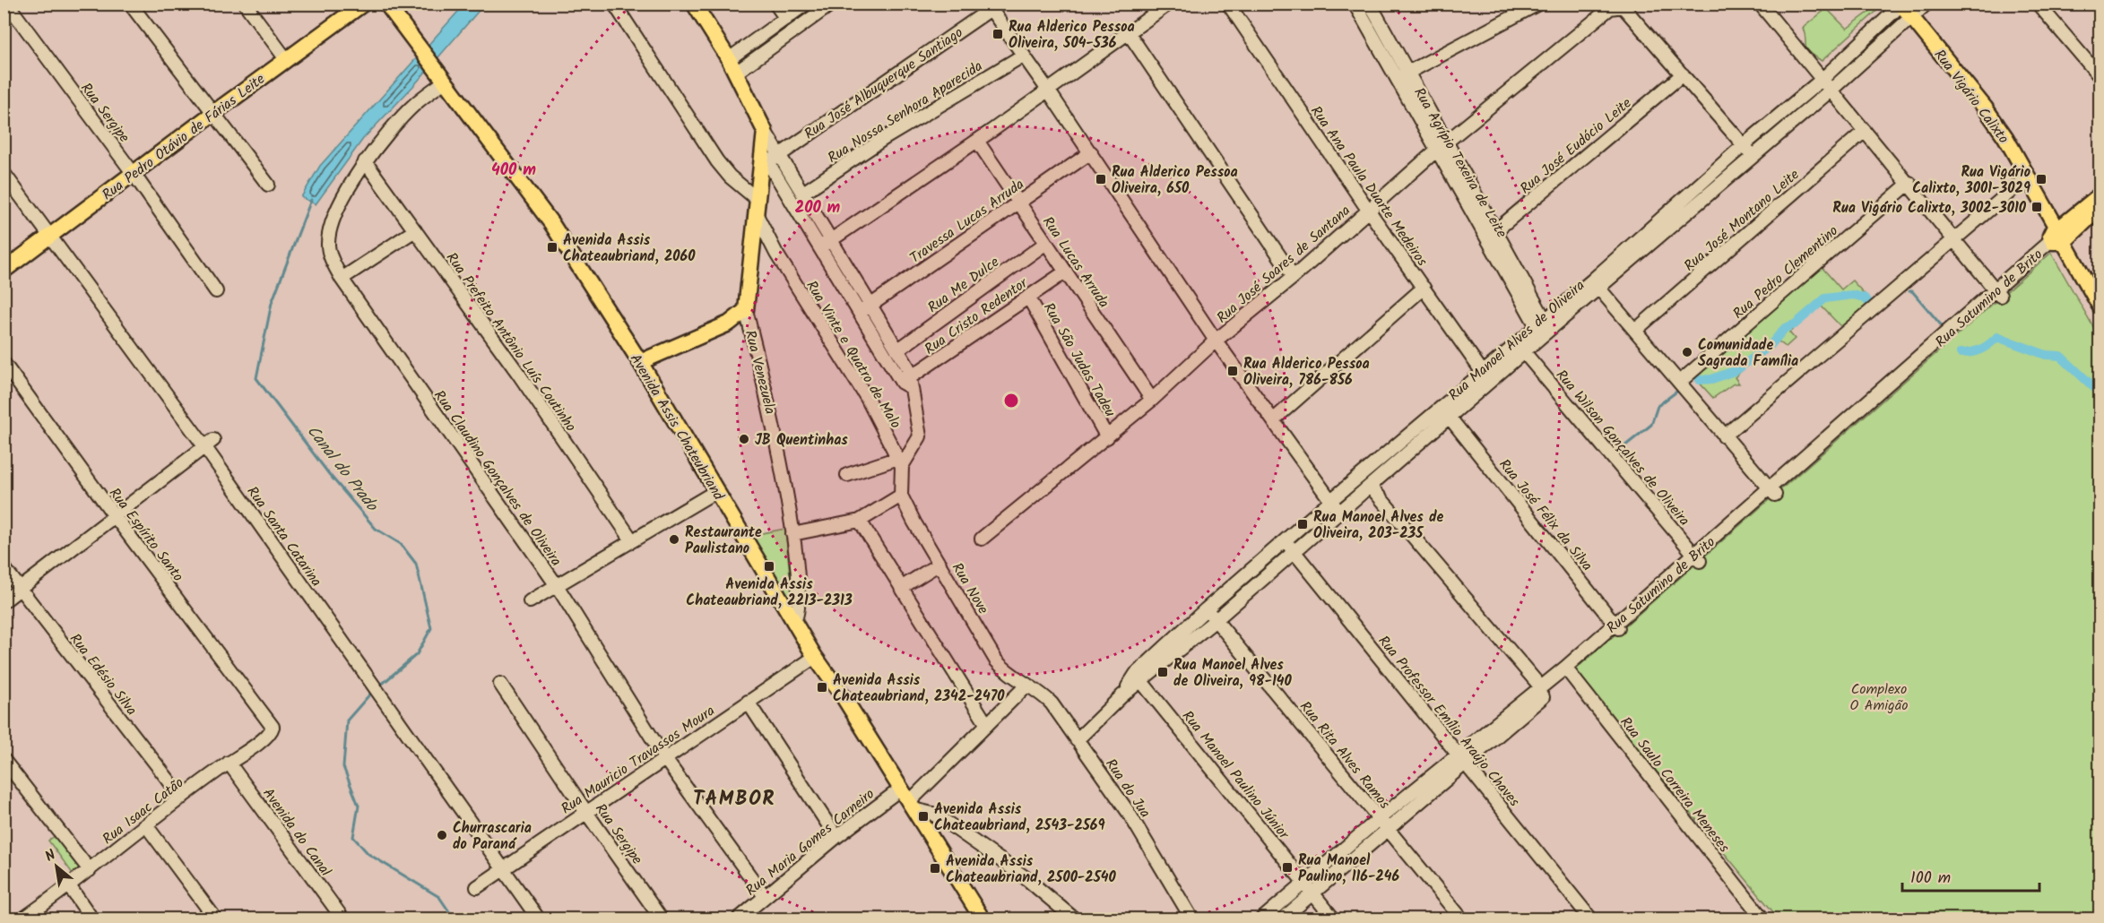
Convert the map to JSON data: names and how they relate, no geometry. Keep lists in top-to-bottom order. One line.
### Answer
{"streets":{"main road":["Rua Vigário Calixto","Rua Pedro Otávio de Fárias Leite","Rua Satumino de Brito","Rua Venezuela","Avenida Assis Chateubriand"],"street":["Rua José Albuquerque Santiago","Rua Nossa Senhora Aparecida","Rua Sergipe","Rua José Eudócio Leite","Rua Agrípio Texeira de Leite","Rua Ana Paula Duarte Medeiros","Rua José Montano Leite","Travessa Lucas Arruda","Rua Lucas Arruda","Rua José Soares de Santana","Rua Pedro Clementino","Rua Me Dulce","Rua Cristo Redentor","Rua Manoel Alves de Oliveira","Rua Prefeito Antônio Luís Coutinho","Rua Vinte e Quatro de Malo","Rua São Judas Tadeu","Rua Wilson Gonçalves de Oliveira","Rua Claudino Gonçalves de Oliveira","Rua José Félix da Silva","Rua Espírito Santo","Rua Santa Catarina","Rua Nove","Rua Edésio Silva","Rua Professor Emílio Araújo Chaves","Rua Rita Alves Ramos","Rua Mauricio Travassos Moura","Rua Manoel Paulino Júnior","Rua Saulo Correira Meneses","Rua do Jua","Rua Isaac Catão","Avenida do Canal","Rua Maria Gomes Carneiro"]},"crossings":[["Rua José Albuquerque Santiago","Rua Venezuela"],["Rua Vigário Calixto","Rua Satumino de Brito"],["Rua Vigário Calixto","Rua Manoel Alves de Oliveira"],["Rua Sergipe","Rua Pedro Otávio de Fárias Leite"],["Rua Sergipe","Rua Mauricio Travassos Moura"],["Rua Pedro Otávio de Fárias Leite","Rua Santa Catarina"],["Rua José Eudócio Leite","Rua Agrípio Texeira de Leite"],["Rua Agrípio Texeira de Leite","Rua José Soares de Santana"],["Rua Agrípio Texeira de Leite","Rua Manoel Alves de Oliveira"],["Rua Ana Paula Duarte Medeiros","Rua José Soares de Santana"],["Rua Ana Paula Duarte Medeiros","Rua Manoel Alves de Oliveira"],["Travessa Lucas Arruda","Rua Lucas Arruda"],["Rua Lucas Arruda","Rua José Soares de Santana"],["Rua Lucas Arruda","Rua Me Dulce"],["Rua Lucas Arruda","Rua Cristo Redentor"],["Rua José Soares de Santana","Rua São Judas Tadeu"],["Rua Satumino de Brito","Rua Wilson Gonçalves de Oliveira"],["Rua Satumino de Brito","Rua José Félix da Silva"],["Rua Satumino de Brito","Rua Professor Emílio Araújo Chaves"],["Rua Satumino de Brito","Rua Rita Alves Ramos"],["Rua Satumino de Brito","Rua Manoel Paulino Júnior"],["Rua Satumino de Brito","Rua Saulo Correira Meneses"],["Rua Cristo Redentor","Rua Vinte e Quatro de Malo"],["Rua Cristo Redentor","Rua São Judas Tadeu"],["Rua Manoel Alves de Oliveira","Rua Wilson Gonçalves de Oliveira"],["Rua Manoel Alves de Oliveira","Rua José Félix da Silva"],["Rua Manoel Alves de Oliveira","Rua Professor Emílio Araújo Chaves"],["Rua Manoel Alves de Oliveira","Rua Rita Alves Ramos"],["Rua Manoel Alves de Oliveira","Rua Manoel Paulino Júnior"],["Rua Manoel Alves de Oliveira","Rua do Jua"],["Rua Prefeito Antônio Luís Coutinho","Rua Claudino Gonçalves de Oliveira"],["Rua Vinte e Quatro de Malo","Rua Venezuela"],["Rua Venezuela","Avenida Assis Chateubriand"],["Avenida Assis Chateubriand","Rua Claudino Gonçalves de Oliveira"],["Avenida Assis Chateubriand","Rua Mauricio Travassos Moura"],["Avenida Assis Chateubriand","Rua Maria Gomes Carneiro"],["Rua Claudino Gonçalves de Oliveira","Rua Mauricio Travassos Moura"],["Rua Claudino Gonçalves de Oliveira","Rua Maria Gomes Carneiro"],["Rua Espírito Santo","Rua Isaac Catão"],["Rua Santa Catarina","Rua Mauricio Travassos Moura"],["Rua Nove","Rua do Jua"],["Rua Edésio Silva","Rua Isaac Catão"],["Rua Isaac Catão","Avenida do Canal"]],"districts":["TAMBOR"],"water":["Canal do Prado"],"parks":["Complexo O Amigão"],"places":{"transit":["Rua Alderico Pessoa Oliveira, 504-536","Rua Alderico Pessoa Oliveira, 650","Rua Vigário Calixto, 3001-3029","Rua Vigário Calixto, 3002-3010","Avenida Assis Chateaubriand, 2060","Rua Alderico Pessoa Oliveira, 786-856","Rua Manoel Alves de Oliveira, 203-235","Avenida Assis Chateaubriand, 2213-2313","Rua Manoel Alves de Oliveira, 98-140","Avenida Assis Chateaubriand, 2342-2470","Avenida Assis Chateaubriand, 2543-2569","Rua Manoel Paulino, 116-246","Avenida Assis Chateaubriand, 2500-2540"],"other":["Comunidade Sagrada Família","JB Quentinhas","Restaurante Paulistano","Churrascaria do Paraná"]},"scale_bar":"100 m","north":"top left","rings":["400 m","200 m"]}
